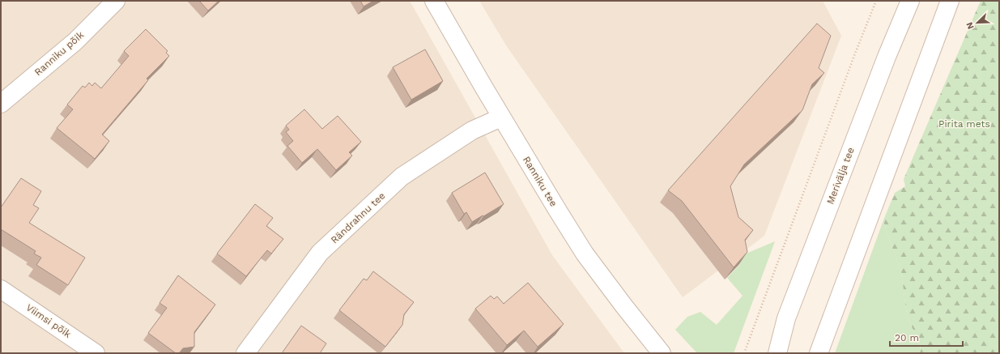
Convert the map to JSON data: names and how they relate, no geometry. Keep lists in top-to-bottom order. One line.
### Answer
{"streets":{"street":["Ranniku põik","Merivälja tee","Ranniku tee","Rändrahnu tee","Viimsi põik"]},"crossings":[["Ranniku tee","Rändrahnu tee"]],"parks":["Pirita mets"],"scale_bar":"20 m","north":"bottom left"}
